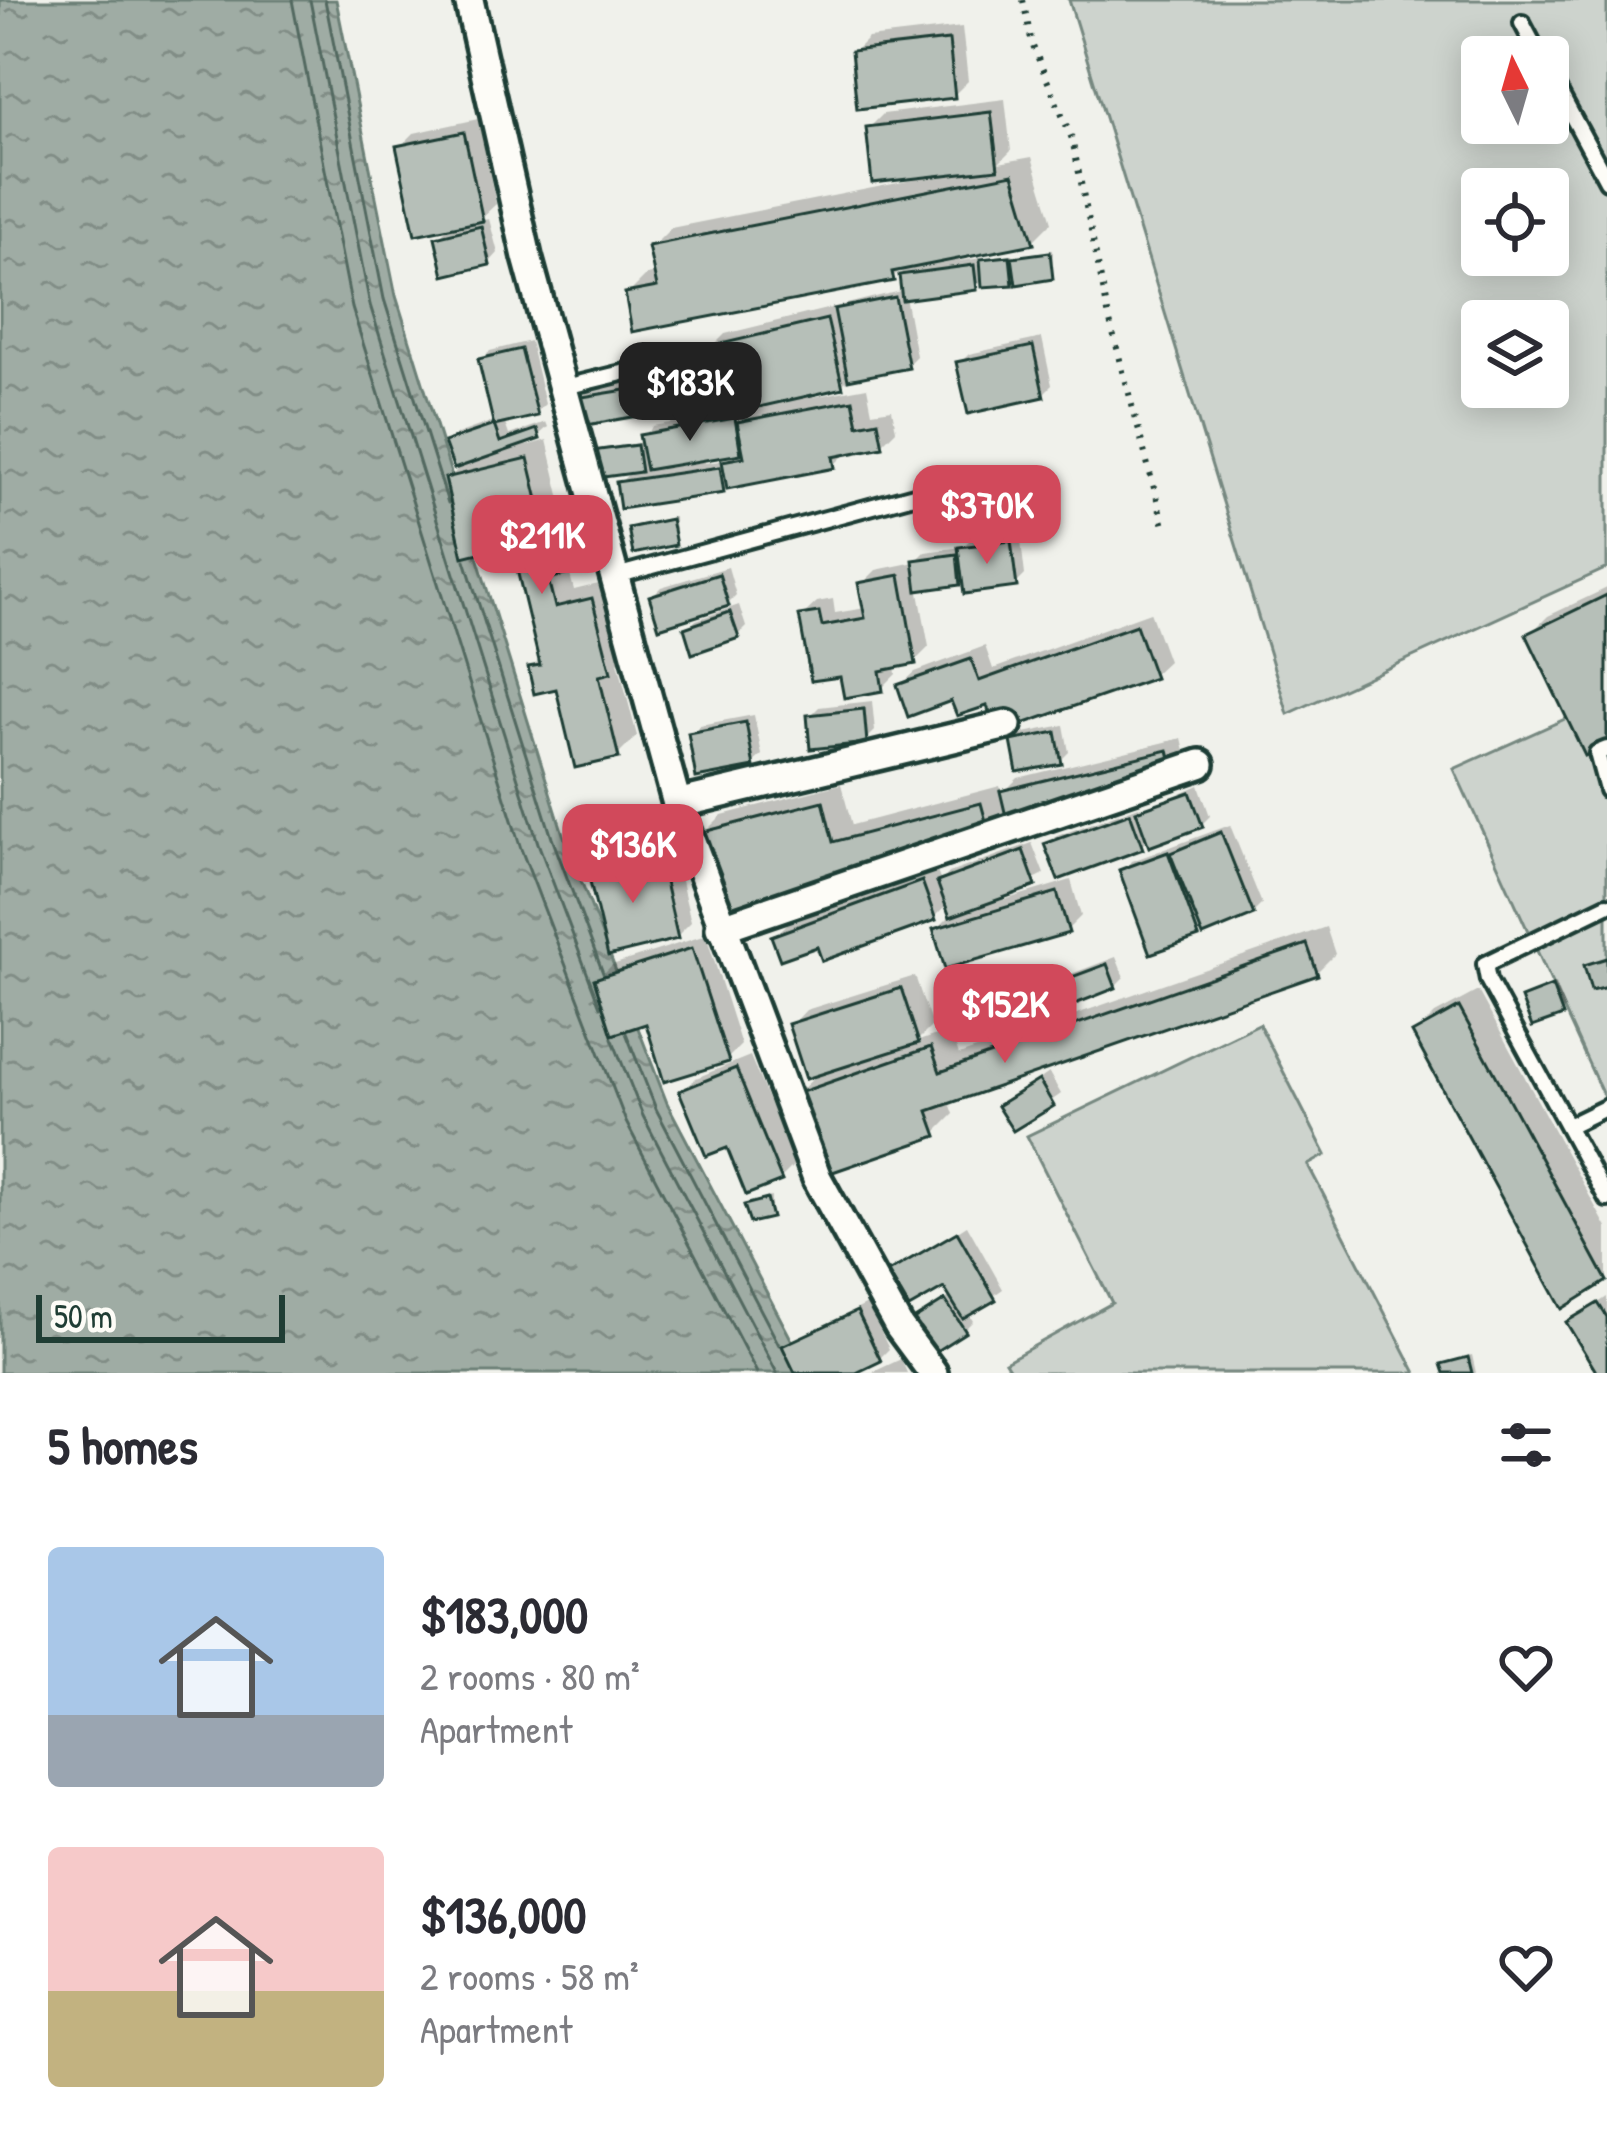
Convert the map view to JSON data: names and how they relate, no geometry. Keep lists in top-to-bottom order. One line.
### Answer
{"scale_bar":"50 m","north":"top","page":{"price":["$183K","$370K","$211K","$136K","$152K"],"scale":"50 m","heading":"5 homes","list":[{"name":"$183,000","note":"2 rooms · 80 m² · Apartment"},{"name":"$136,000","note":"2 rooms · 58 m² · Apartment"}]}}
